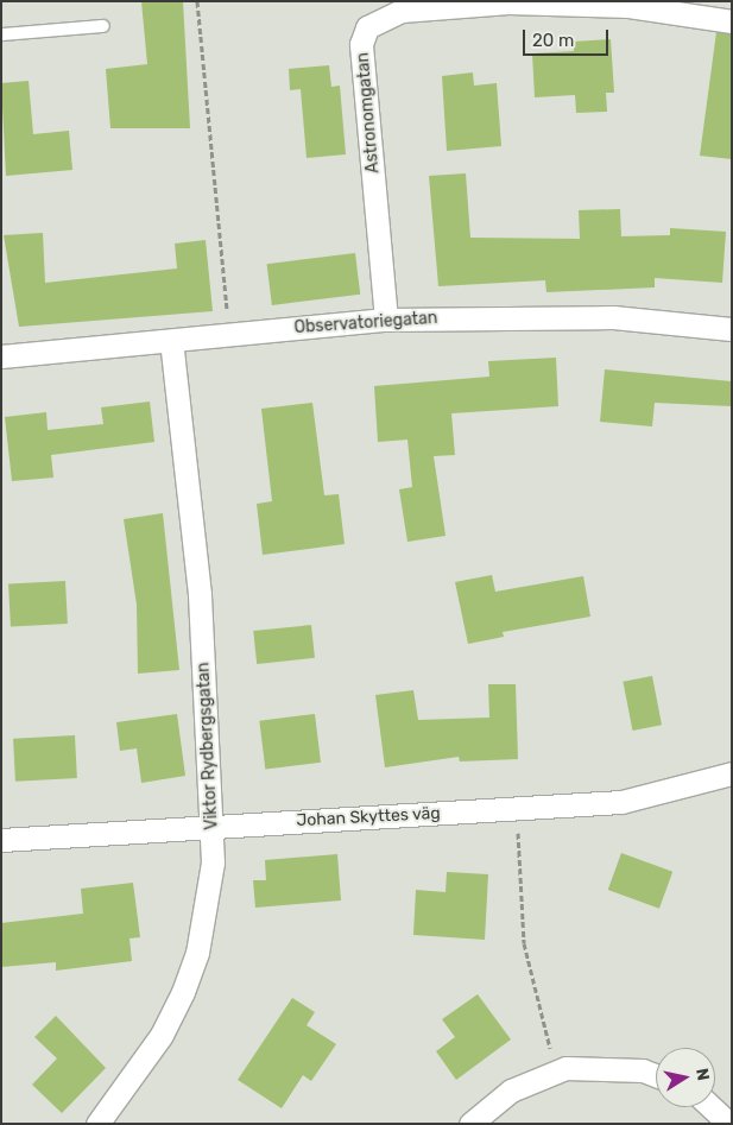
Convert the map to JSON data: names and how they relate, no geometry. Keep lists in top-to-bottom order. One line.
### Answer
{"streets":{"street":["Astronomgatan","Observatoriegatan","Viktor Rydbergsgatan","Johan Skyttes väg"]},"crossings":[["Astronomgatan","Observatoriegatan"],["Observatoriegatan","Viktor Rydbergsgatan"],["Viktor Rydbergsgatan","Johan Skyttes väg"]],"scale_bar":"20 m","north":"right"}
